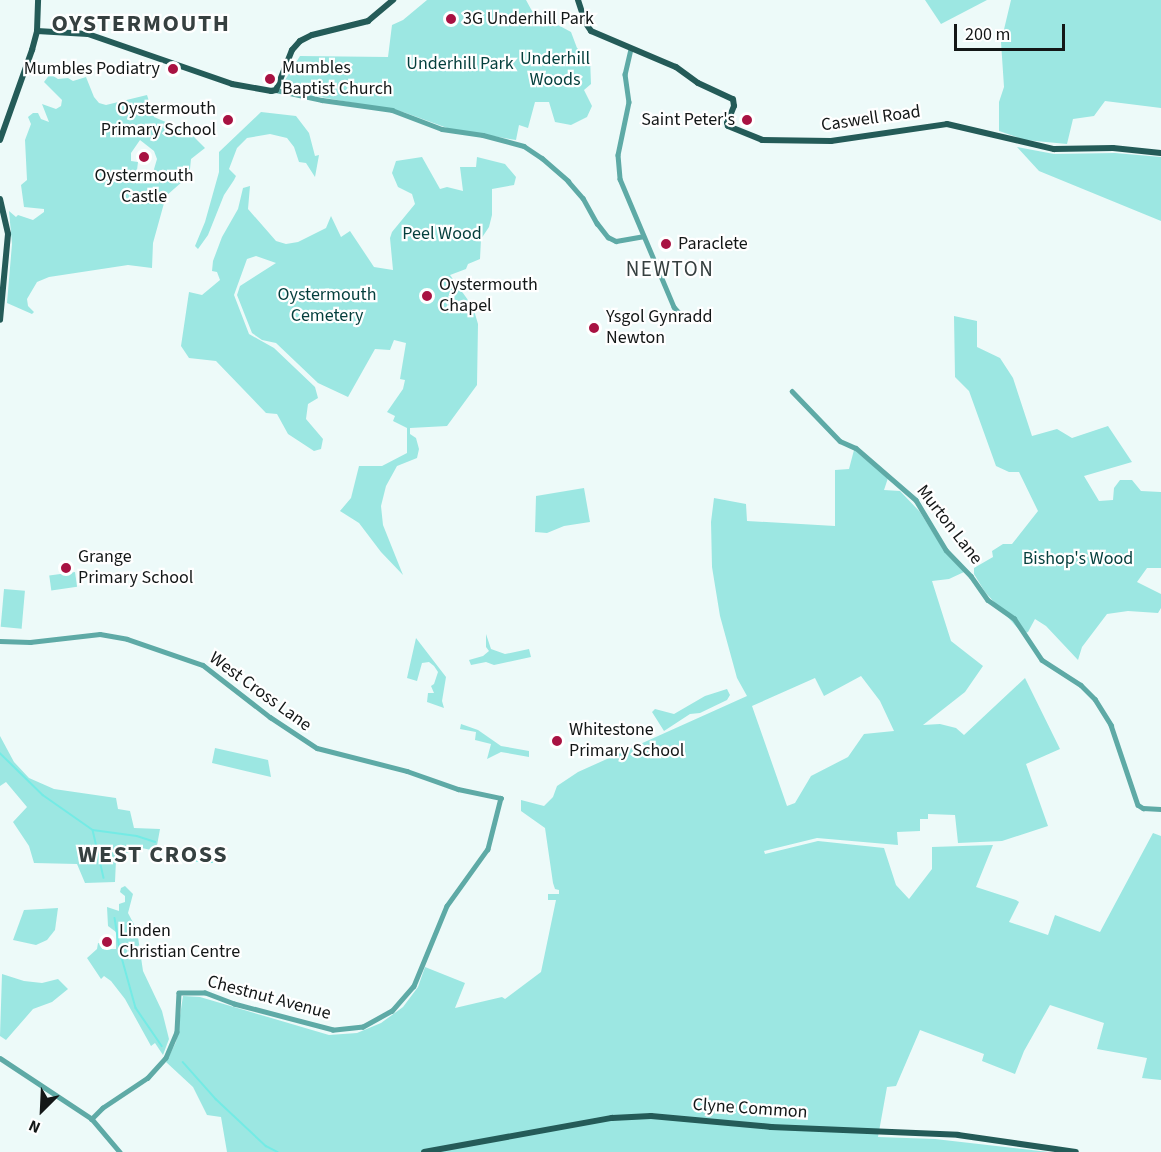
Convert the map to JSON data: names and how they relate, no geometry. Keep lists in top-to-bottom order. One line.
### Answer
{"streets":{"main road":["Caswell Road","Clyne Common"],"street":["Murton Lane","West Cross Lane","Chestnut Avenue"]},"crossings":[["West Cross Lane","Chestnut Avenue"]],"districts":["OYSTERMOUTH","NEWTON","WEST CROSS"],"parks":["Underhill Woods","Underhill Park","Peel Wood","Oystermouth Cemetery","Bishop's Wood"],"places":["3G Underhill Park","Mumbles Podiatry","Mumbles Baptist Church","Oystermouth Primary School","Saint Peter's","Oystermouth Castle","Paraclete","Oystermouth Chapel","Ysgol Gynradd Newton","Grange Primary School","Whitestone Primary School","Linden Christian Centre"],"scale_bar":"200 m","north":"bottom left"}
